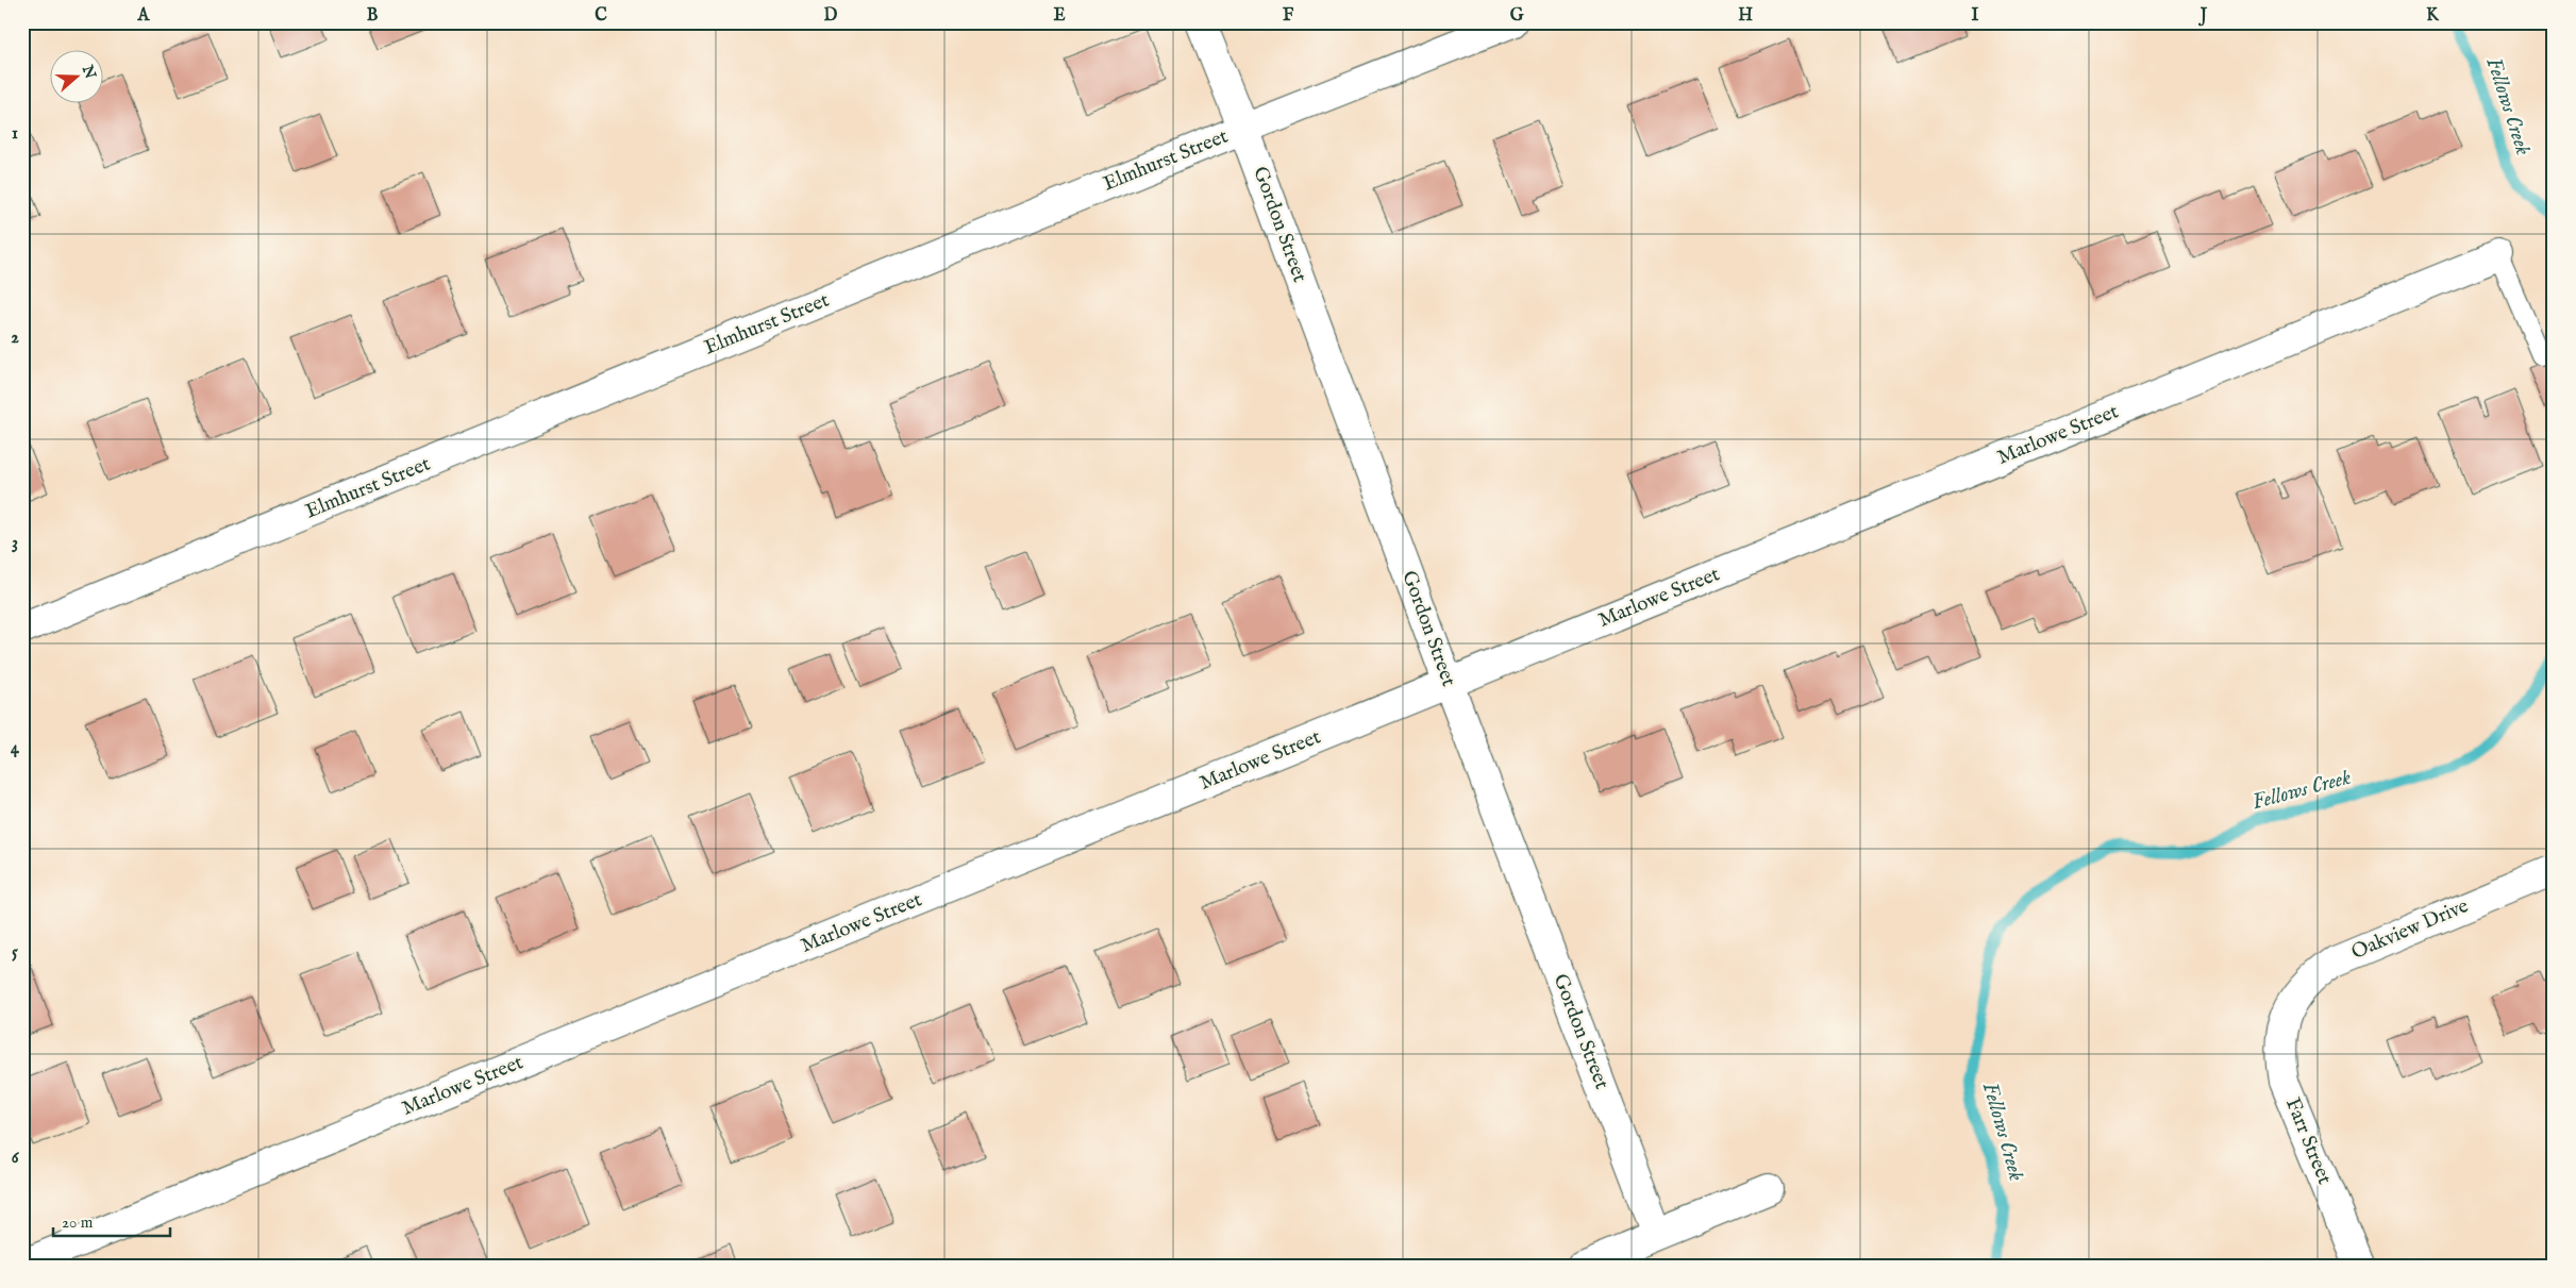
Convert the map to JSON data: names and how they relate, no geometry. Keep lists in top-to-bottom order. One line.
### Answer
{"streets":{"street":["Elmhurst Street","Gordon Street","Marlowe Street","Oakview Drive","Farr Street"]},"crossings":[["Elmhurst Street","Gordon Street"],["Gordon Street","Marlowe Street"],["Oakview Drive","Farr Street"]],"water":["Fellows Creek"],"scale_bar":"20 m","north":"right","grid":{"columns":["A","B","C","D","E","F","G","H","I","J","K"],"rows":["1","2","3","4","5","6"]}}
